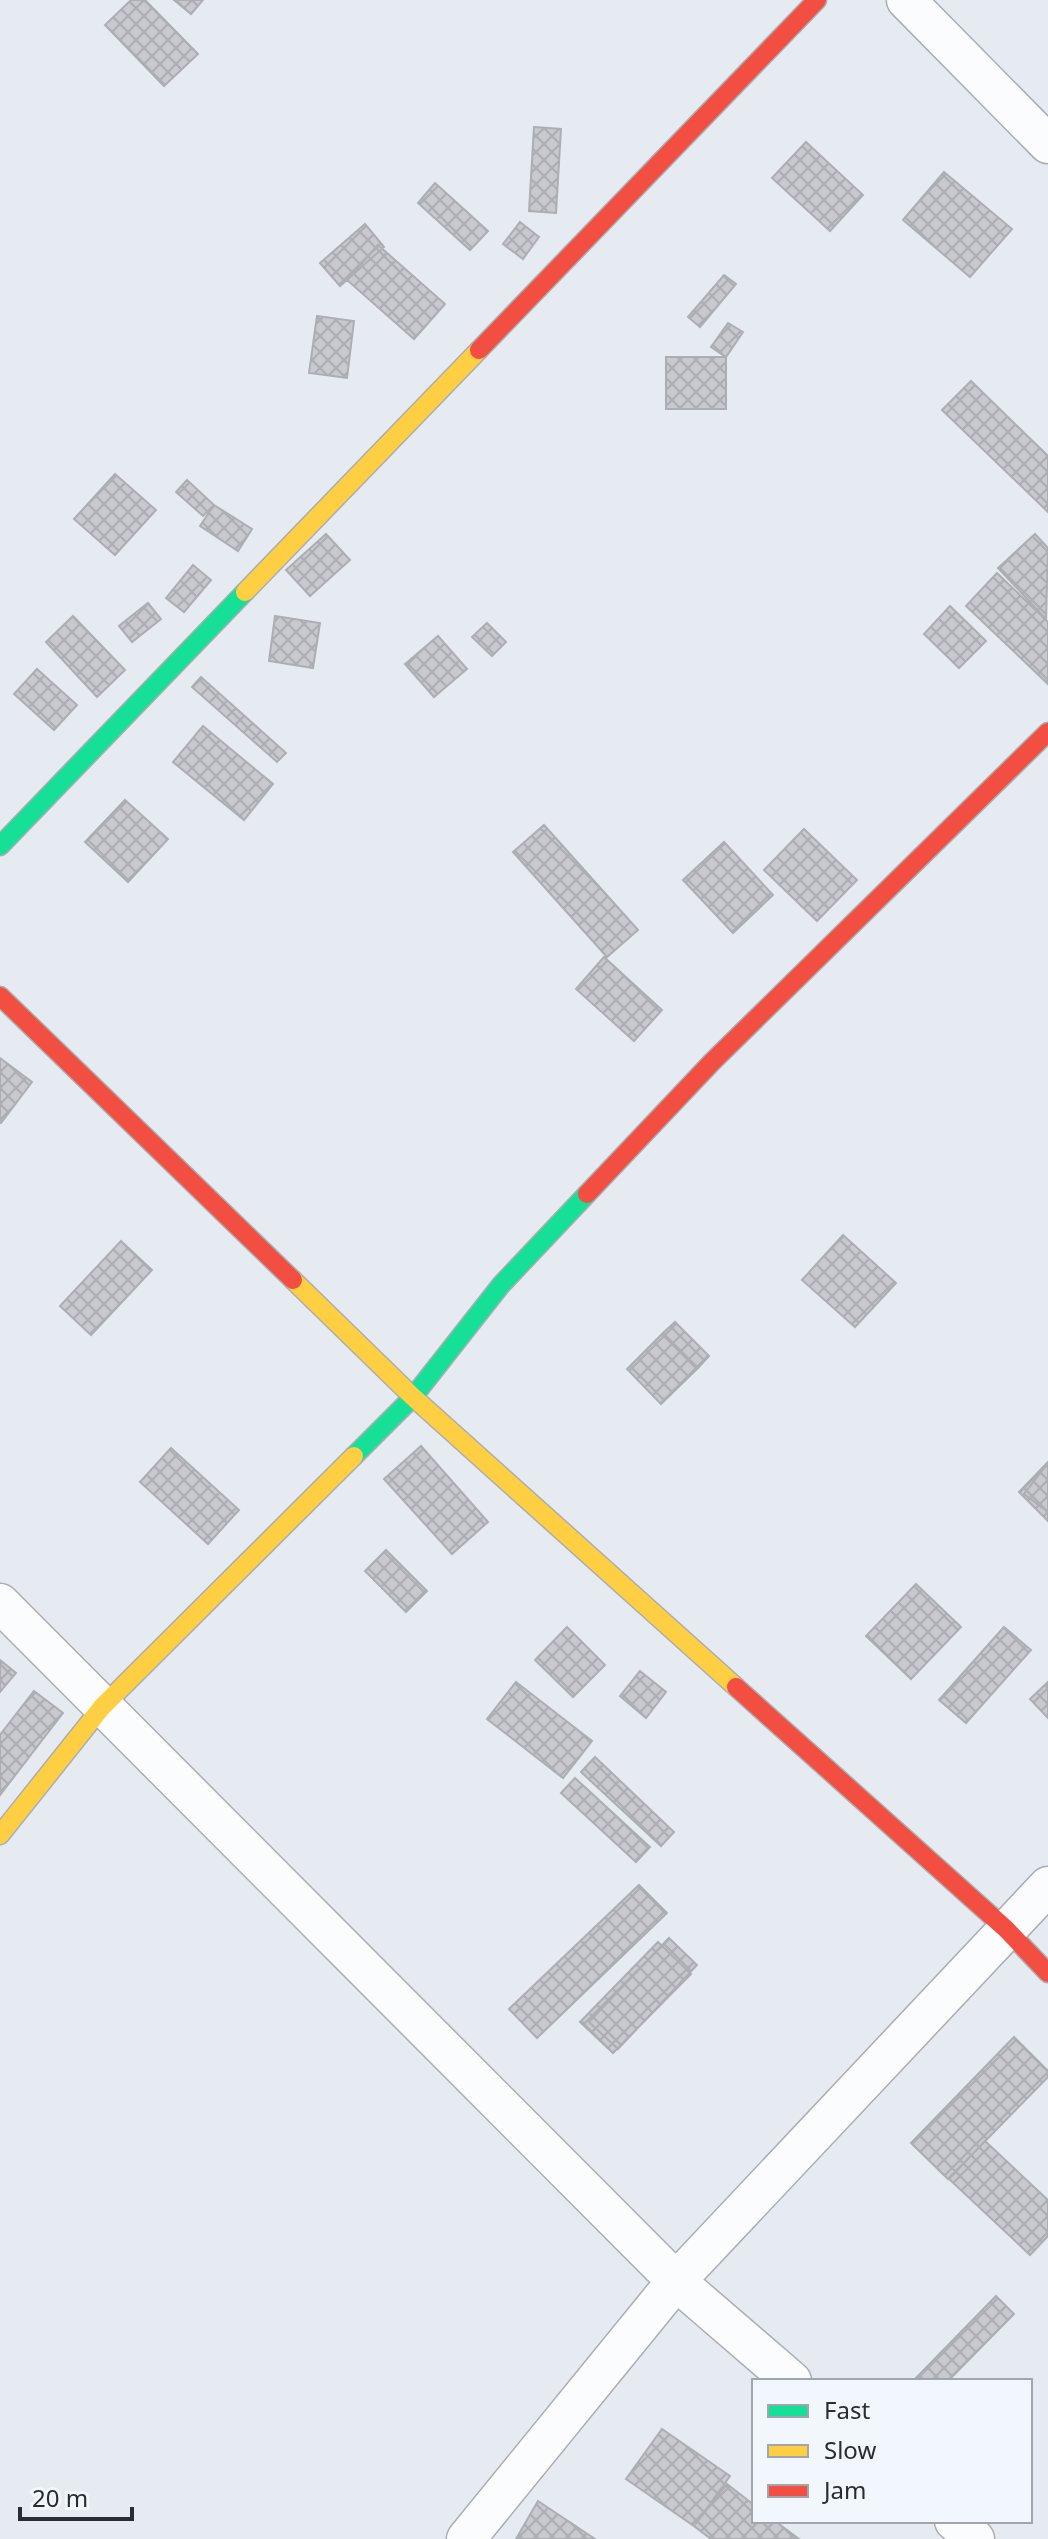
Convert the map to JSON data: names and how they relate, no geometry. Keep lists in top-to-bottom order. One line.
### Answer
{"legend":["Fast","Slow","Jam"],"scale_bar":"20 m"}
